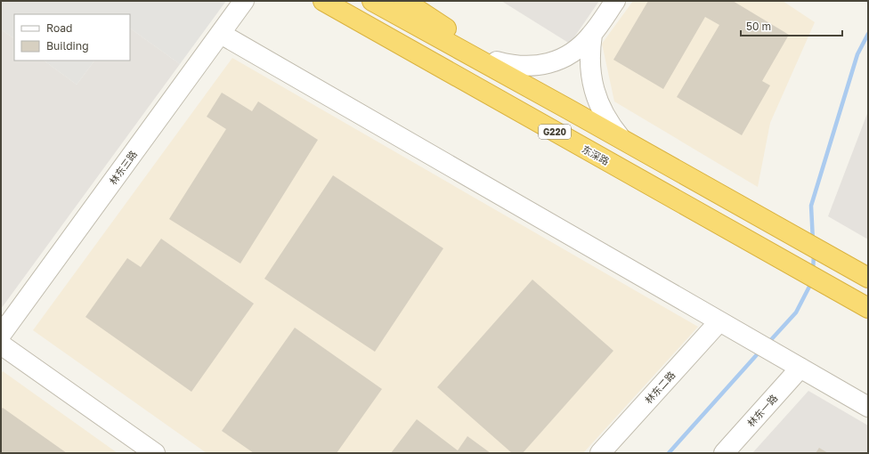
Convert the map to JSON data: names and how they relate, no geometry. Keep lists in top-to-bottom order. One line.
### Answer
{"streets":{"highway":["G220","东深路"],"street":["林东三路","林东二路","林东一路"]},"legend":["Road","Building"],"scale_bar":"50 m"}
